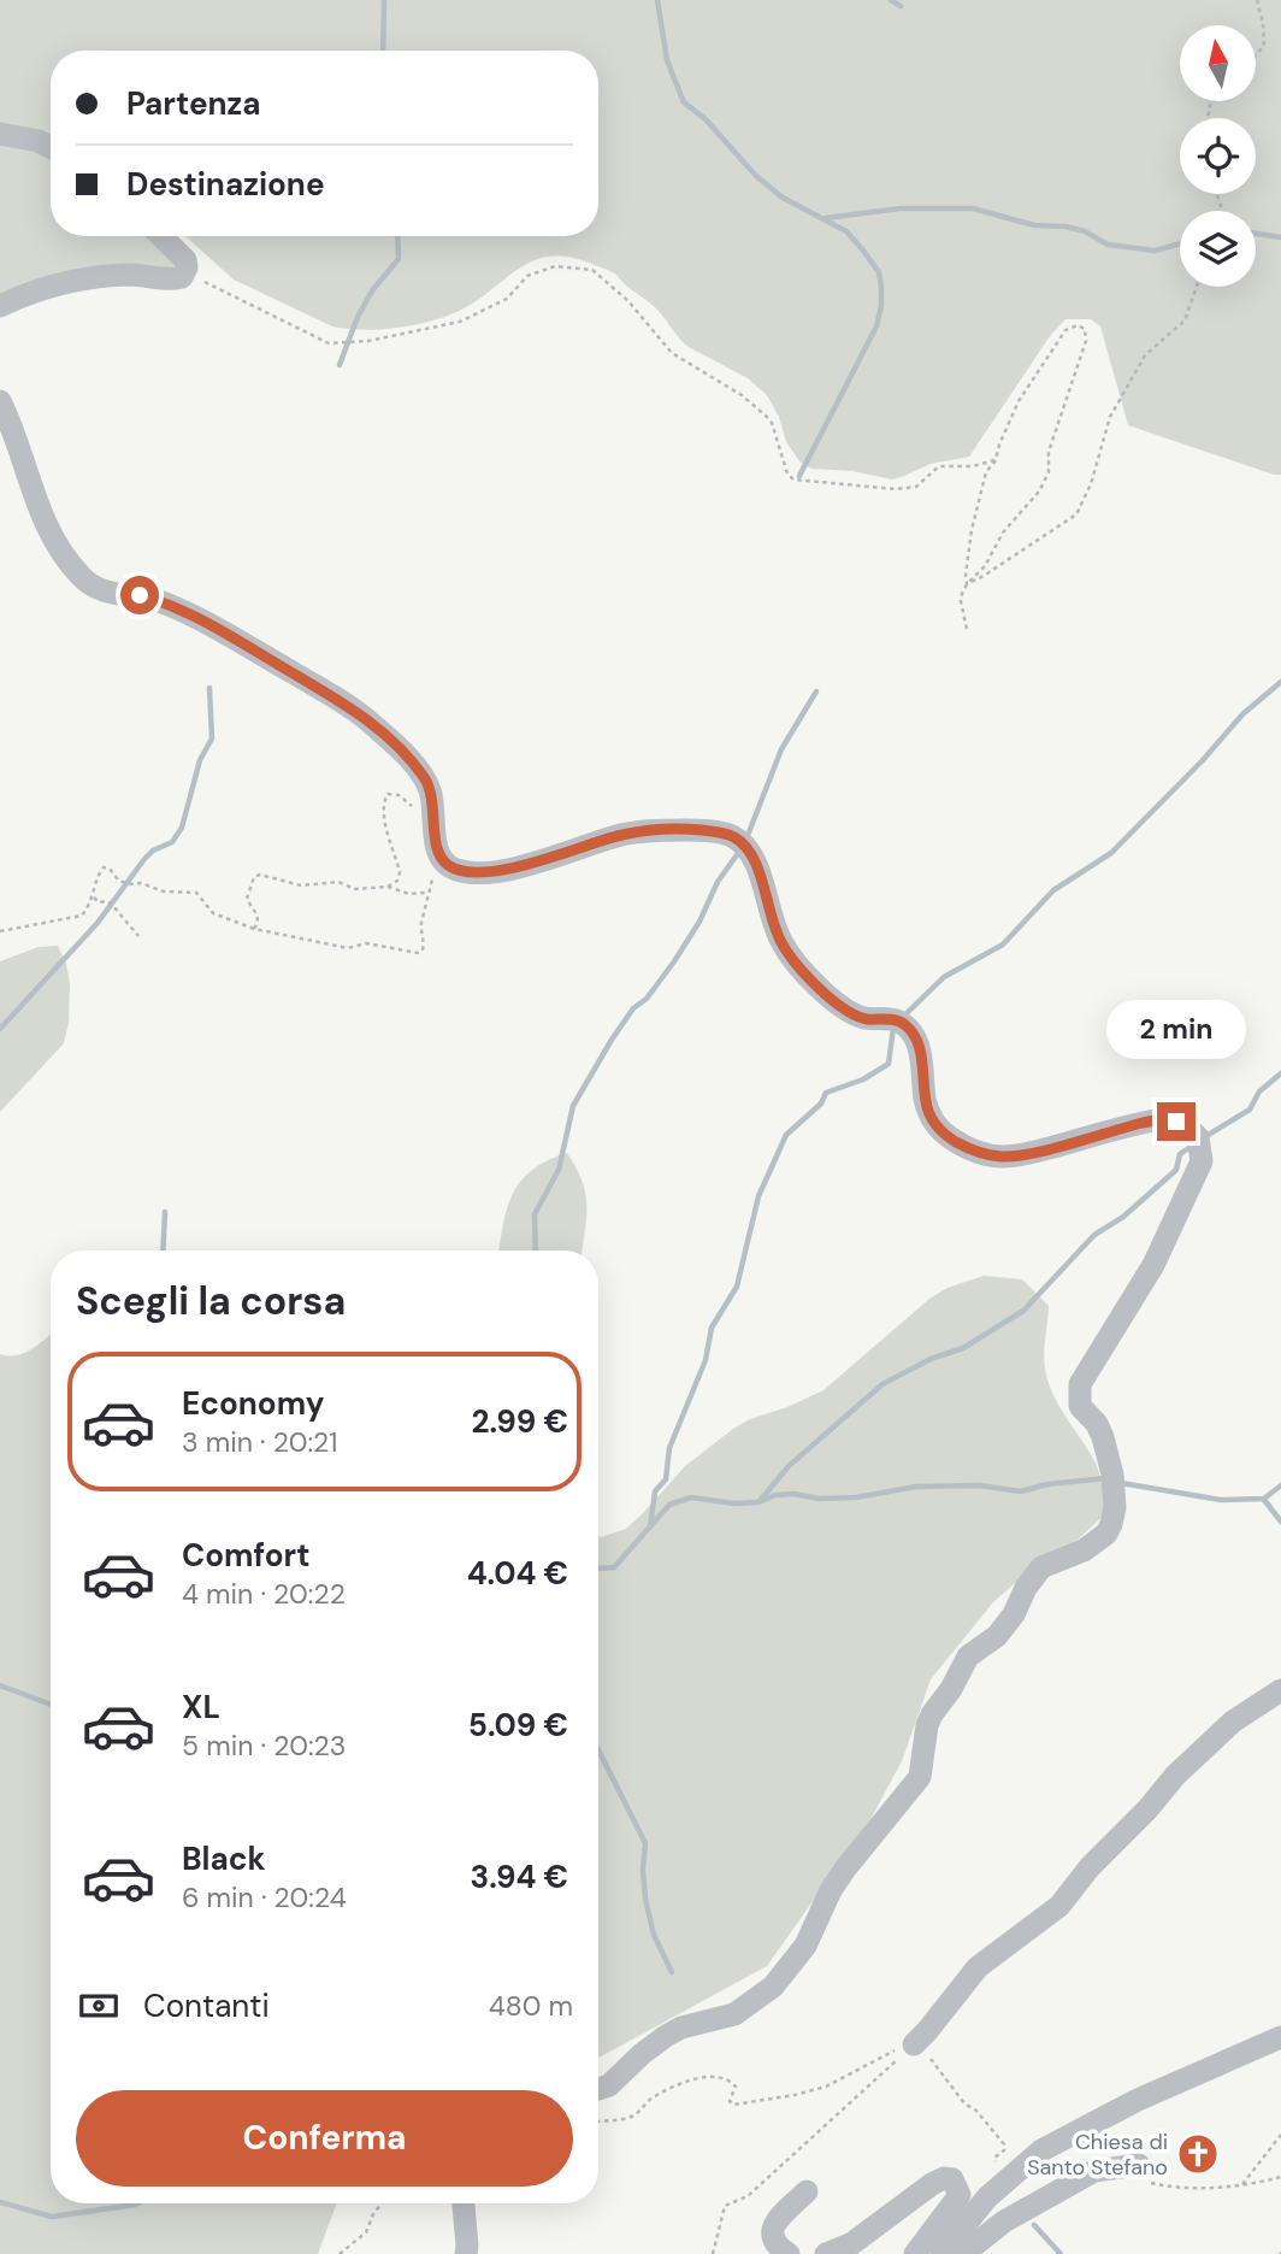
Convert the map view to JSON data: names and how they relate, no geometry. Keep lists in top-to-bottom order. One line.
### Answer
{"places":{"church":["Chiesa di Santo Stefano"]},"north":"top","page":{"banner":["Partenza","Destinazione"],"bubble":"2 min","heading":"Scegli la corsa","list":[{"name":"Economy","note":"3 min · 20:21","value":"2.99 €"},{"name":"Comfort","note":"4 min · 20:22","value":"4.04 €"},{"name":"XL","note":"5 min · 20:23","value":"5.09 €"},{"name":"Black","note":"6 min · 20:24","value":"3.94 €"}],"pay":["Contanti","480 m"],"buttons":"Conferma"}}
